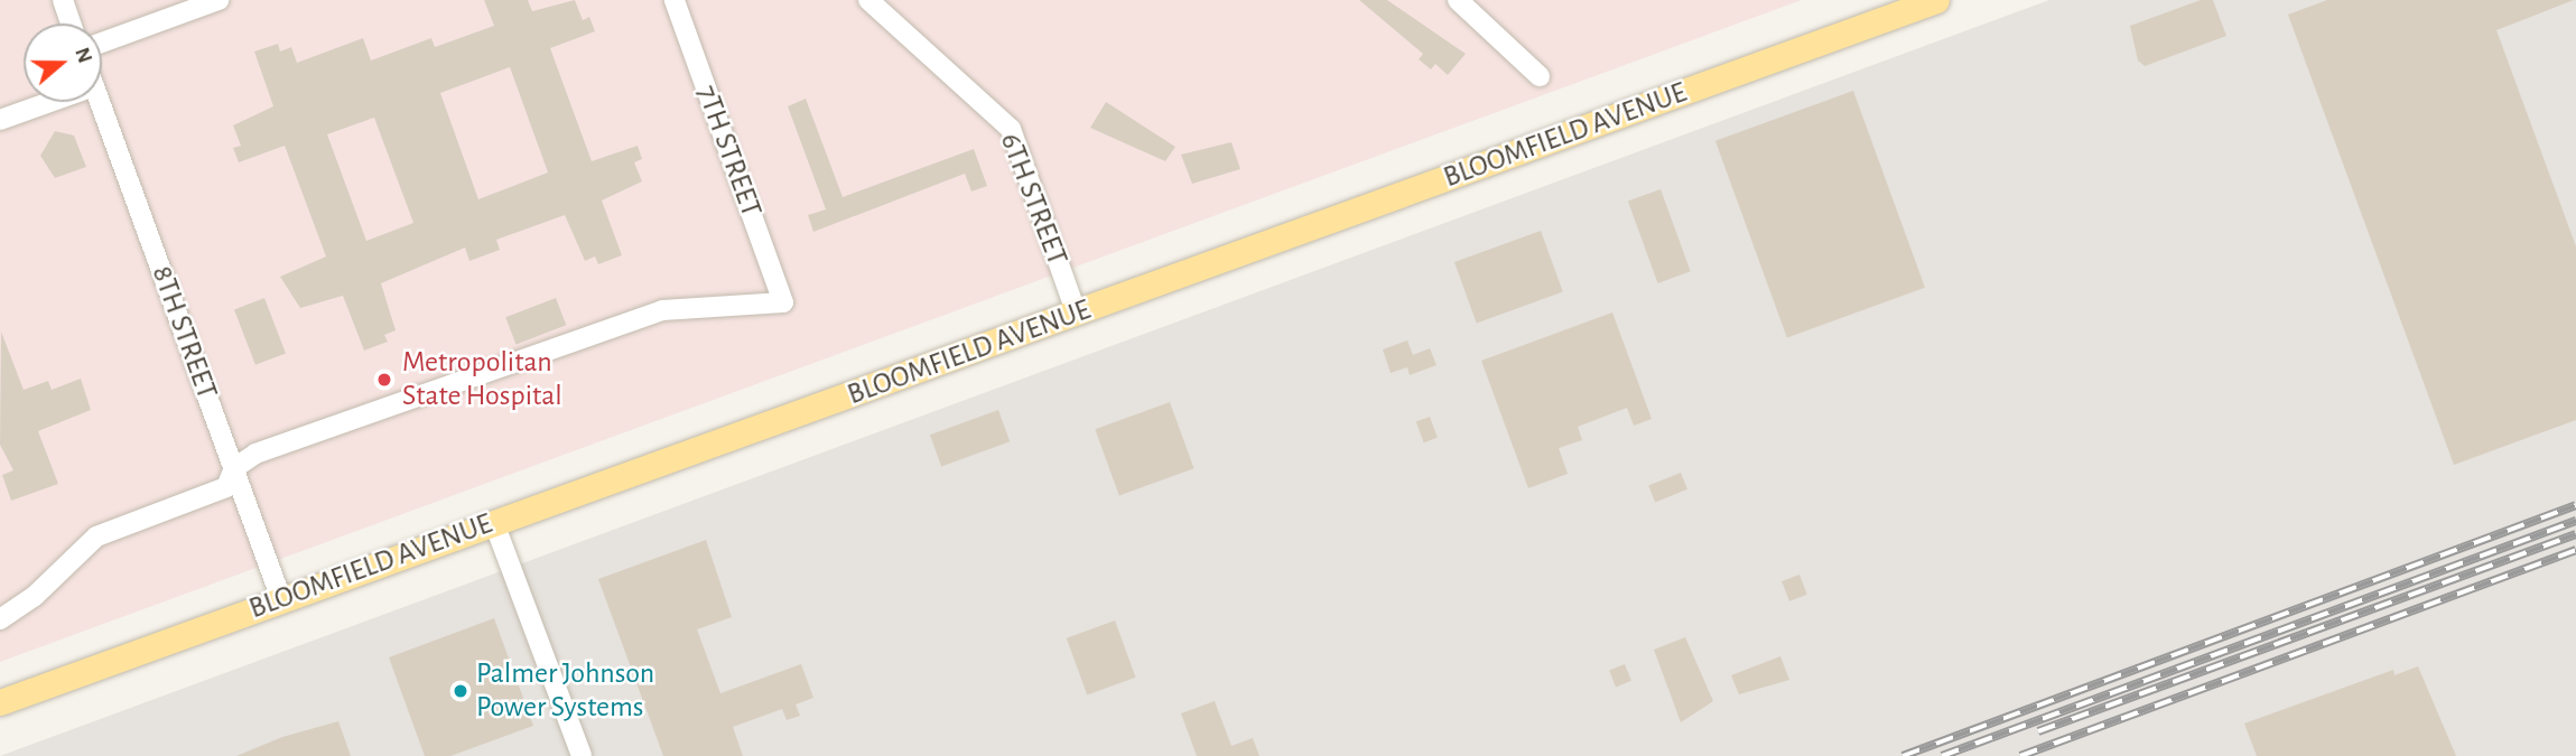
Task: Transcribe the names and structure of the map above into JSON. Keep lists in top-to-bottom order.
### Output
{
  "streets": {
    "main road": ["BLOOMFIELD AVENUE"],
    "street": ["7TH STREET", "6TH STREET", "8TH STREET"]
  },
  "crossings": [
    ["BLOOMFIELD AVENUE", "6TH STREET"],
    ["BLOOMFIELD AVENUE", "8TH STREET"],
    ["7TH STREET", "8TH STREET"]
  ],
  "places": ["Metropolitan State Hospital", "Palmer Johnson Power Systems"],
  "north": "right"
}
